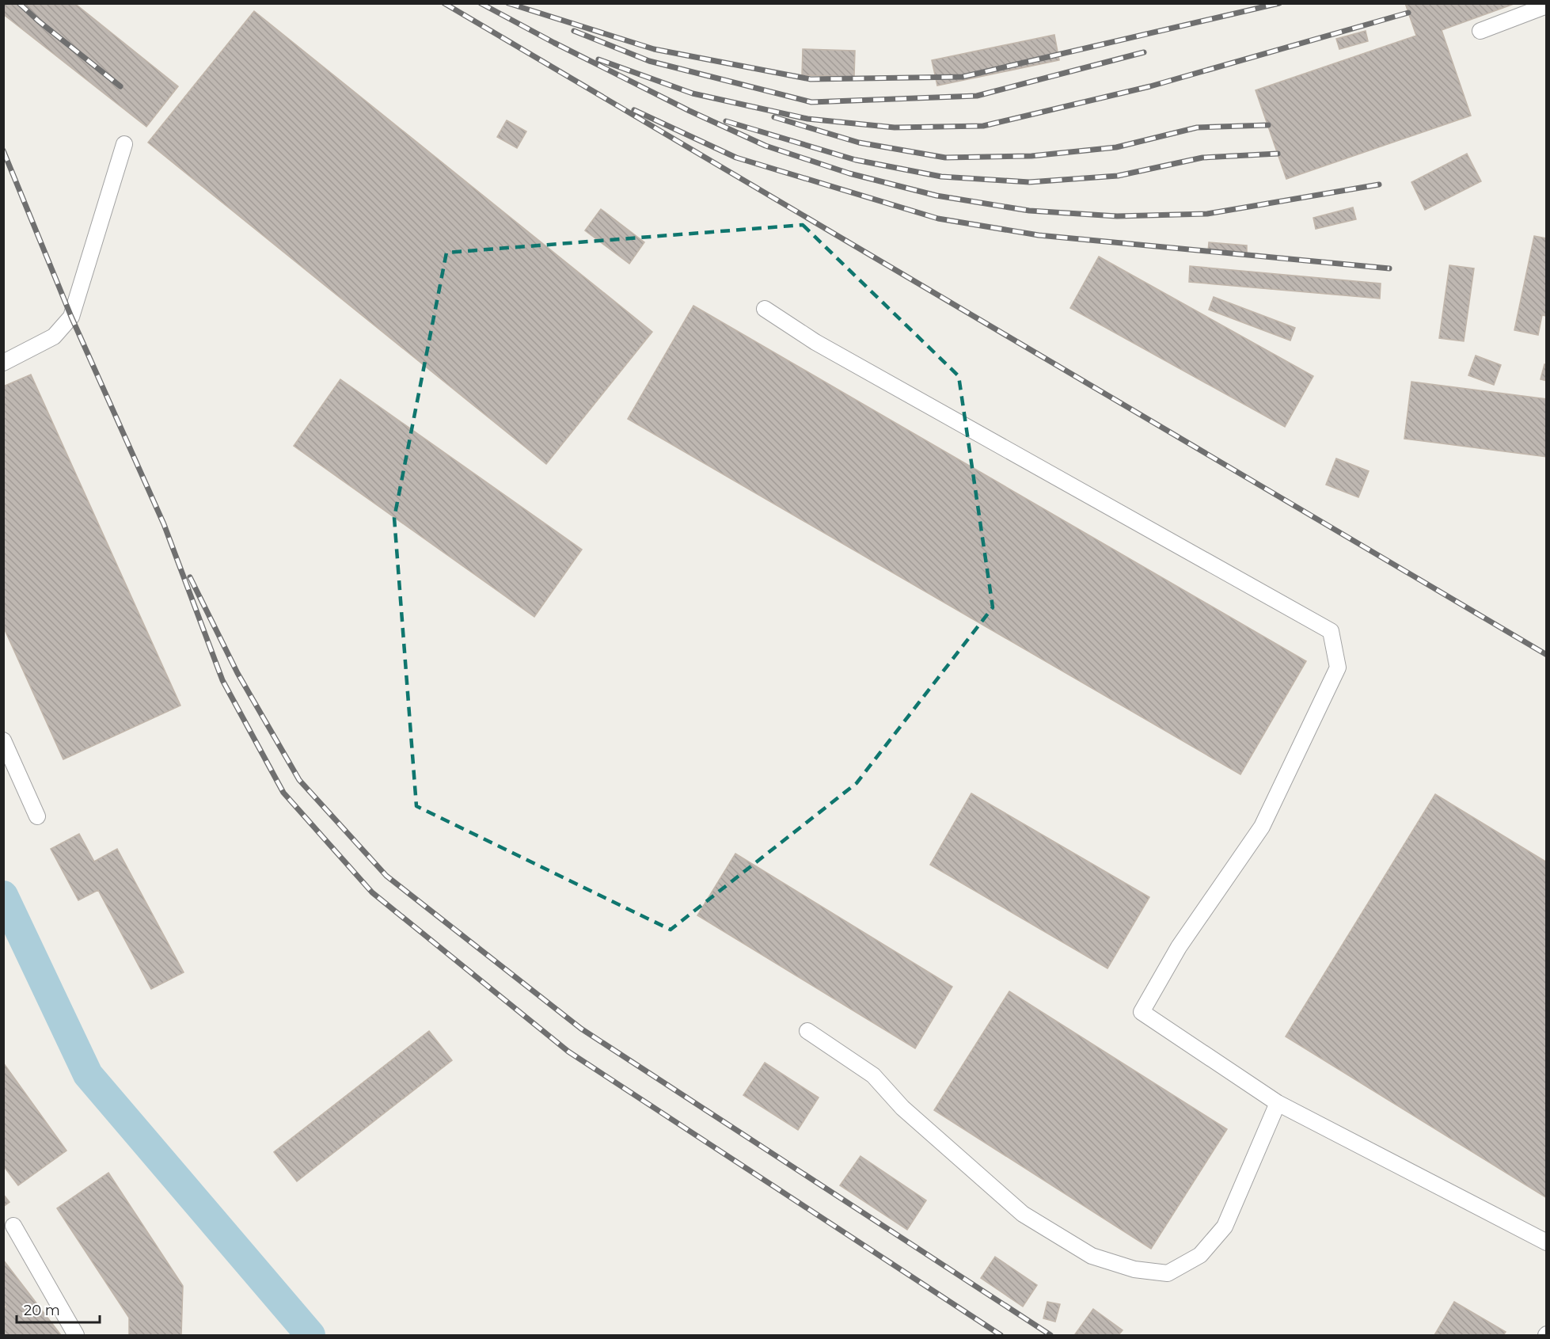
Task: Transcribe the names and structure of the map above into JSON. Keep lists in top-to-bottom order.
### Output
{
  "scale_bar": "20 m"
}
